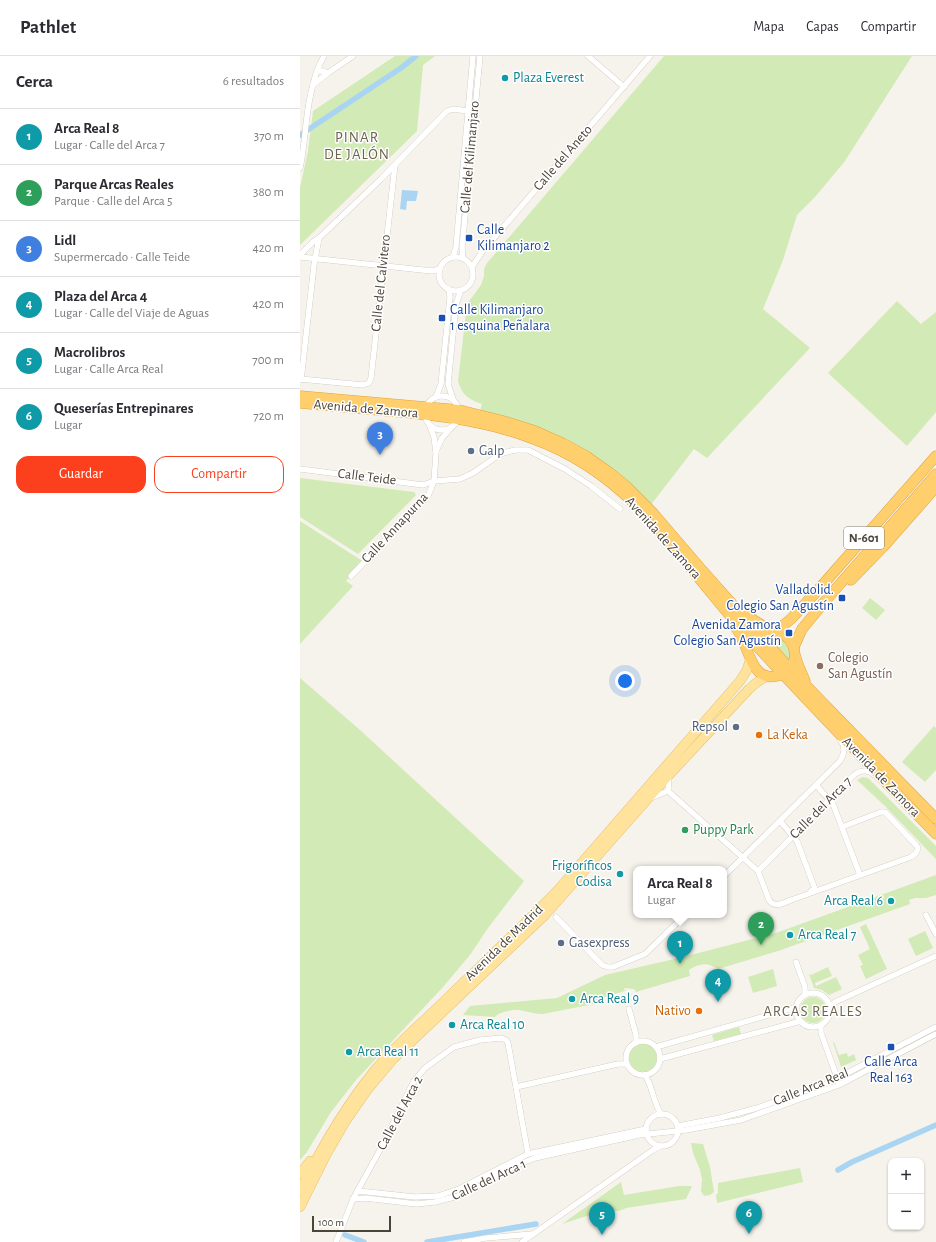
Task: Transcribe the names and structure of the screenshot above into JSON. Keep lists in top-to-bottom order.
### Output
{
  "streets": {
    "highway": ["Avenida de Zamora", "N-601"],
    "main road": ["Avenida de Madrid"],
    "street": [
      "Calle del Kilimanjaro",
      "Calle del Aneto",
      "Calle del Calvitero",
      "Calle Teide",
      "Calle Annapurna",
      "Calle del Arca 7",
      "Calle Arca Real",
      "Calle del Arca 2",
      "Calle del Arca 1"
    ]
  },
  "crossings": [
    ["Calle del Kilimanjaro", "Calle del Aneto"],
    ["Avenida de Zamora", "Calle Teide"],
    ["Avenida de Zamora", "Calle Annapurna"],
    ["Avenida de Zamora", "Calle del Arca 7"],
    ["Calle Teide", "Calle Annapurna"],
    ["Calle Arca Real", "Calle del Arca 1"],
    ["Calle del Arca 2", "Calle del Arca 1"]
  ],
  "districts": ["PINAR DE JALÓN", "ARCAS REALES"],
  "places": {
    "other": [
      "Plaza Everest",
      "Galp",
      "Colegio San Agustín",
      "Repsol",
      "La Keka",
      "Puppy Park",
      "Frigoríficos Codisa",
      "Arca Real 6",
      "Arca Real 7",
      "Gasexpress",
      "Arca Real 9",
      "Nativo",
      "Arca Real 10",
      "Arca Real 11"
    ],
    "transit": [
      "Calle Kilimanjaro 2",
      "Calle Kilimanjaro 1 esquina Peñalara",
      "Valladolid. Colegio San Agustín",
      "Avenida Zamora Colegio San Agustín",
      "Calle Arca Real 163"
    ]
  },
  "scale_bar": "100 m",
  "page": {
    "header": "Pathlet",
    "nav": ["Mapa", "Capas", "Compartir"],
    "heading": ["Cerca", "6 resultados"],
    "list": [
      {
        "mark": "1",
        "name": "Arca Real 8",
        "note": "Lugar · Calle del Arca 7",
        "value": "370 m"
      },
      {
        "mark": "2",
        "name": "Parque Arcas Reales",
        "note": "Parque · Calle del Arca 5",
        "value": "380 m"
      },
      {
        "mark": "3",
        "name": "Lidl",
        "note": "Supermercado · Calle Teide",
        "value": "420 m"
      },
      {
        "mark": "4",
        "name": "Plaza del Arca 4",
        "note": "Lugar · Calle del Viaje de Aguas",
        "value": "420 m"
      },
      {
        "mark": "5",
        "name": "Macrolibros",
        "note": "Lugar · Calle Arca Real",
        "value": "700 m"
      },
      {
        "mark": "6",
        "name": "Queserías Entrepinares",
        "note": "Lugar",
        "value": "720 m"
      }
    ],
    "pins": [
      "3",
      "2",
      "1",
      "4",
      "6",
      "5"
    ],
    "buttons": ["Guardar", "Compartir"],
    "popup": ["Arca Real 8", "Lugar"],
    "map_buttons": ["+", "−"],
    "scale": "100 m"
  }
}
